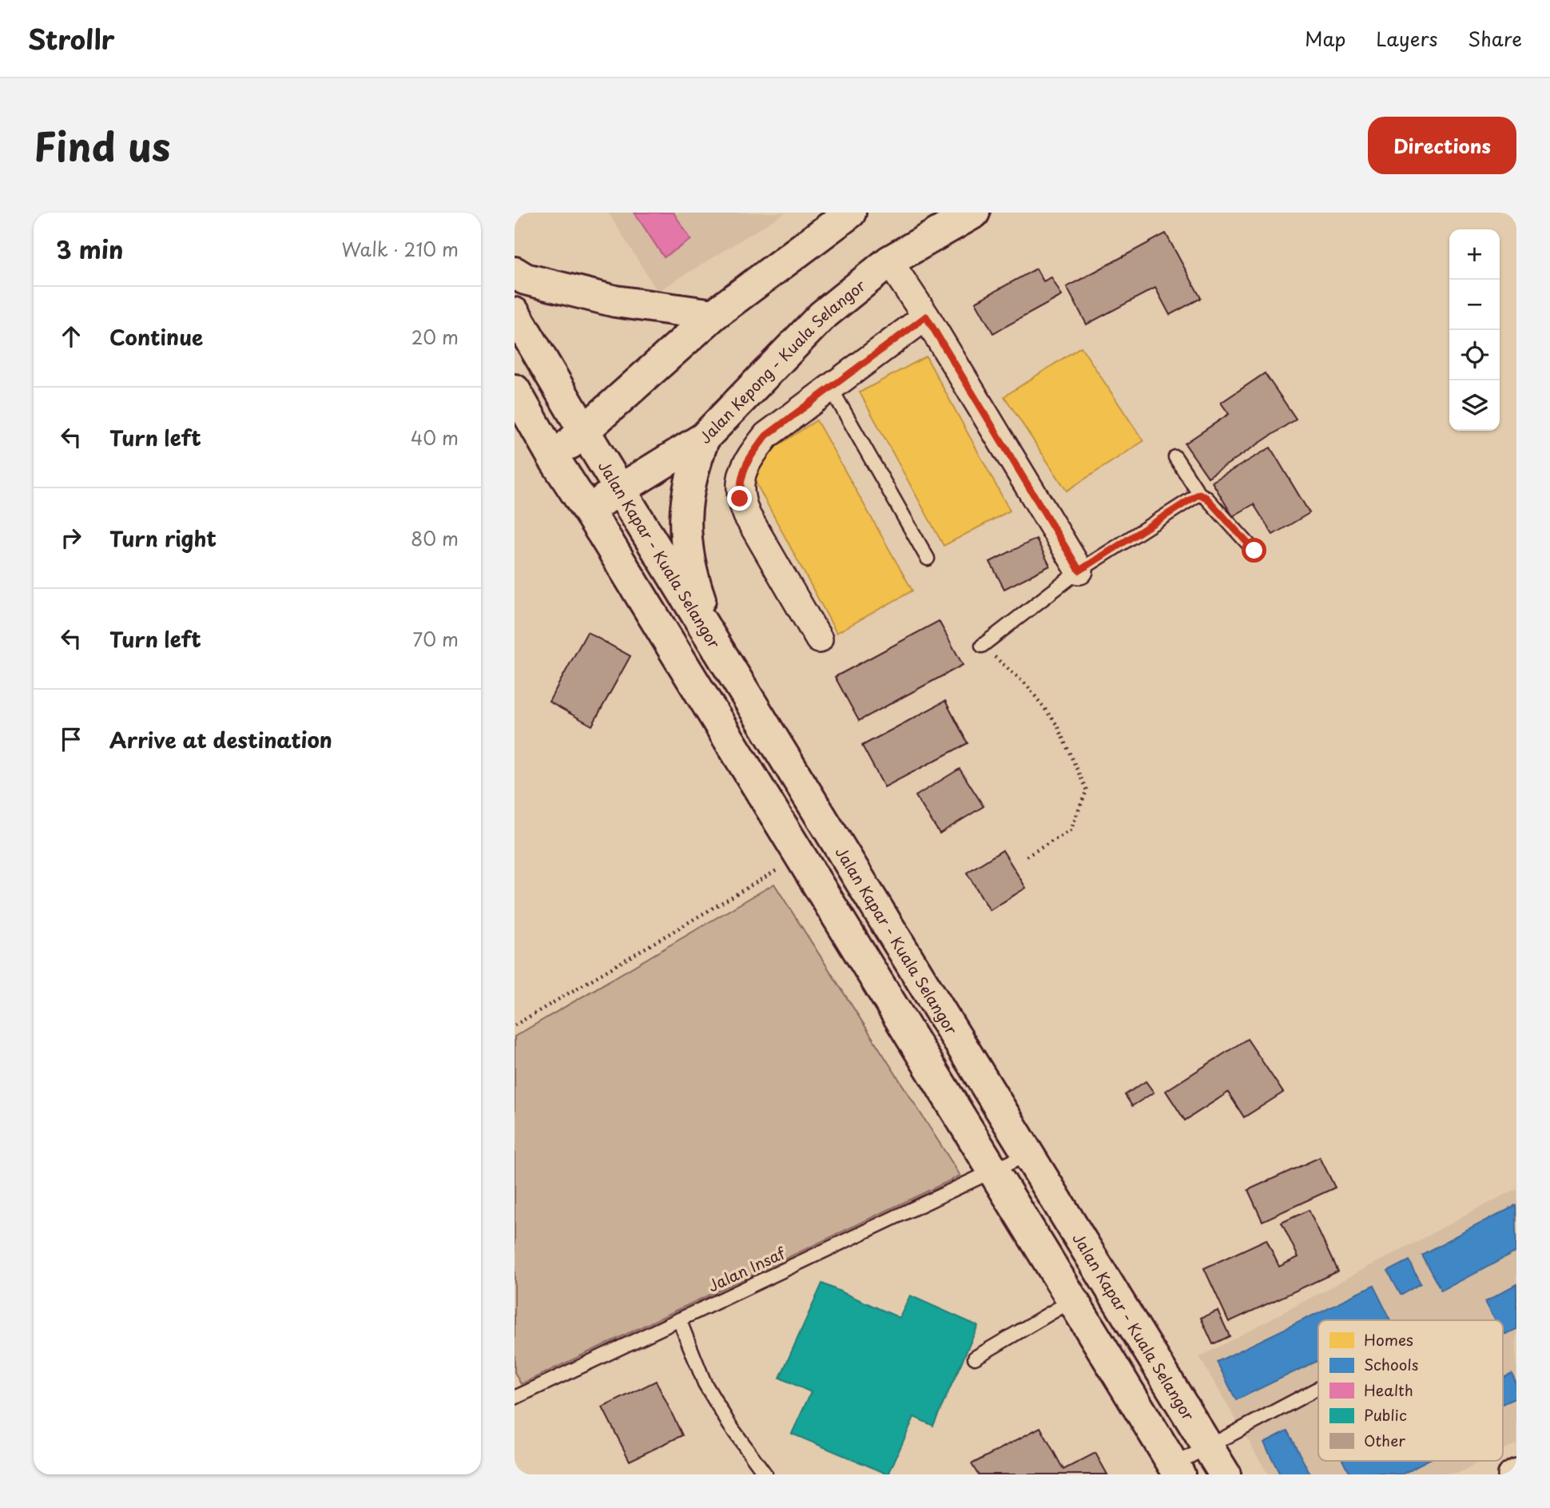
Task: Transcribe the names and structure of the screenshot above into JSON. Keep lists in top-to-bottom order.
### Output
{
  "streets": {
    "highway": ["Jalan Kepong - Kuala Selangor", "Jalan Kapar - Kuala Selangor"],
    "lane": ["Jalan Insaf"]
  },
  "crossings": [
    ["Jalan Kepong - Kuala Selangor", "Jalan Kapar - Kuala Selangor"],
    ["Jalan Kapar - Kuala Selangor", "Jalan Insaf"]
  ],
  "legend": [
    "Homes",
    "Schools",
    "Health",
    "Public",
    "Other"
  ],
  "page": {
    "header": "Strollr",
    "nav": ["Map", "Layers", "Share"],
    "title": "Find us",
    "buttons": "Directions",
    "heading": ["3 min", "Walk · 210 m"],
    "map_buttons": ["+", "−"],
    "list": [
      ["Continue", "20 m"],
      ["Turn left", "40 m"],
      ["Turn right", "80 m"],
      ["Turn left", "70 m"],
      "Arrive at destination"
    ]
  }
}
